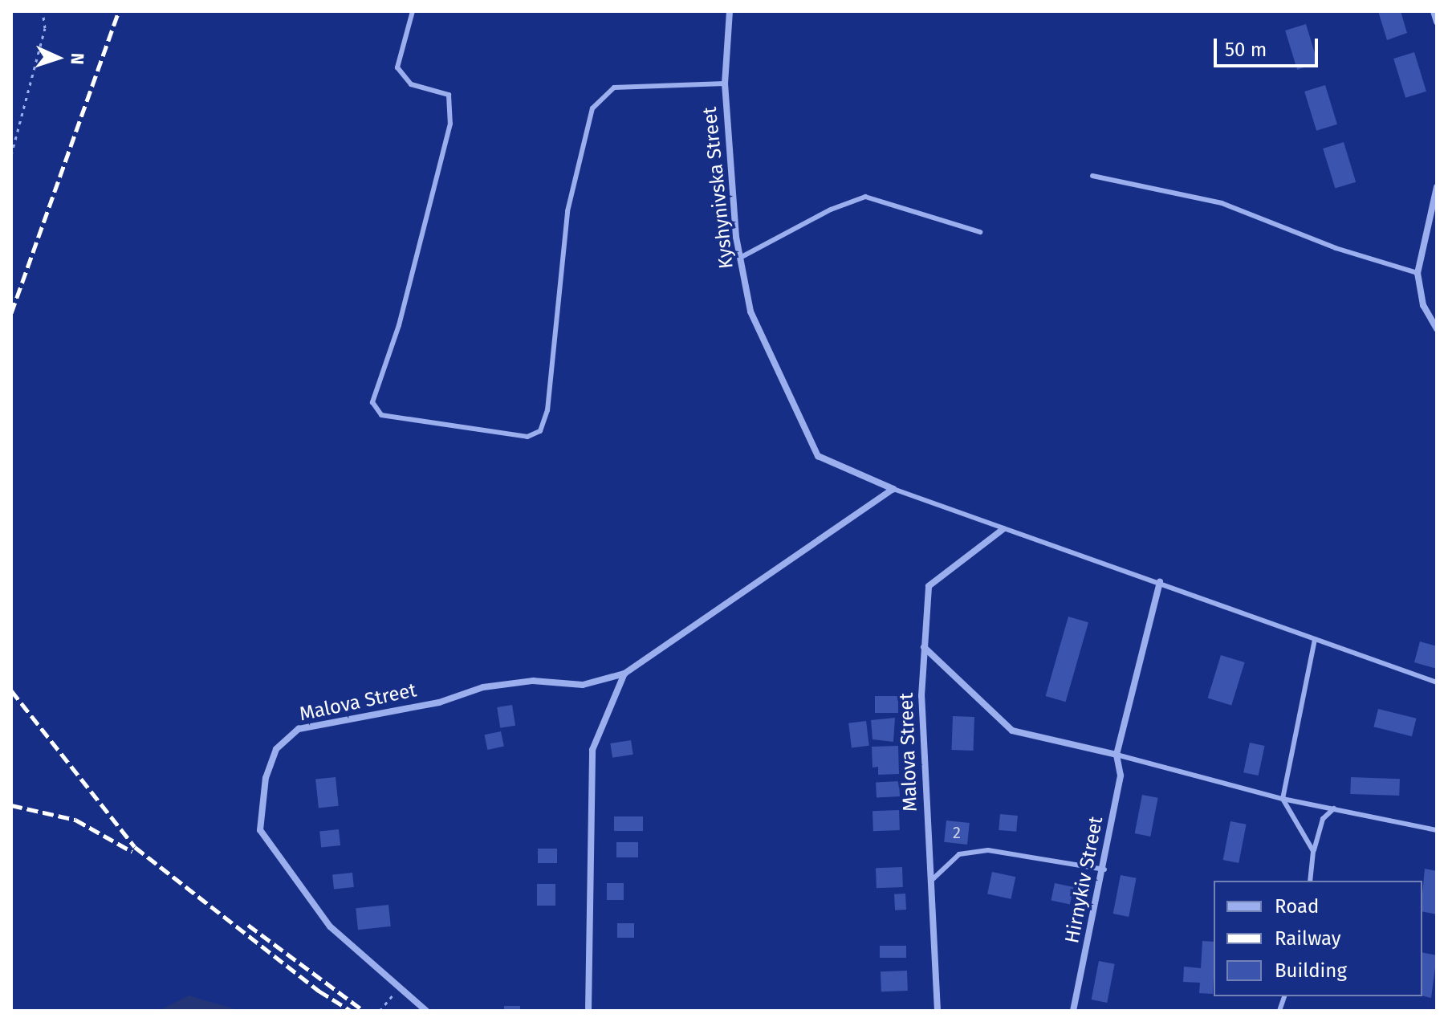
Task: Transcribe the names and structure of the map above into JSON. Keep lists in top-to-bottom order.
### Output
{
  "streets": {
    "street": ["Kyshynivska Street", "Malova Street", "Hirnykiv Street"]
  },
  "crossings": [
    ["Kyshynivska Street", "Malova Street"]
  ],
  "house_numbers": ["2"],
  "legend": ["Road", "Railway", "Building"],
  "scale_bar": "50 m",
  "north": "right"
}
